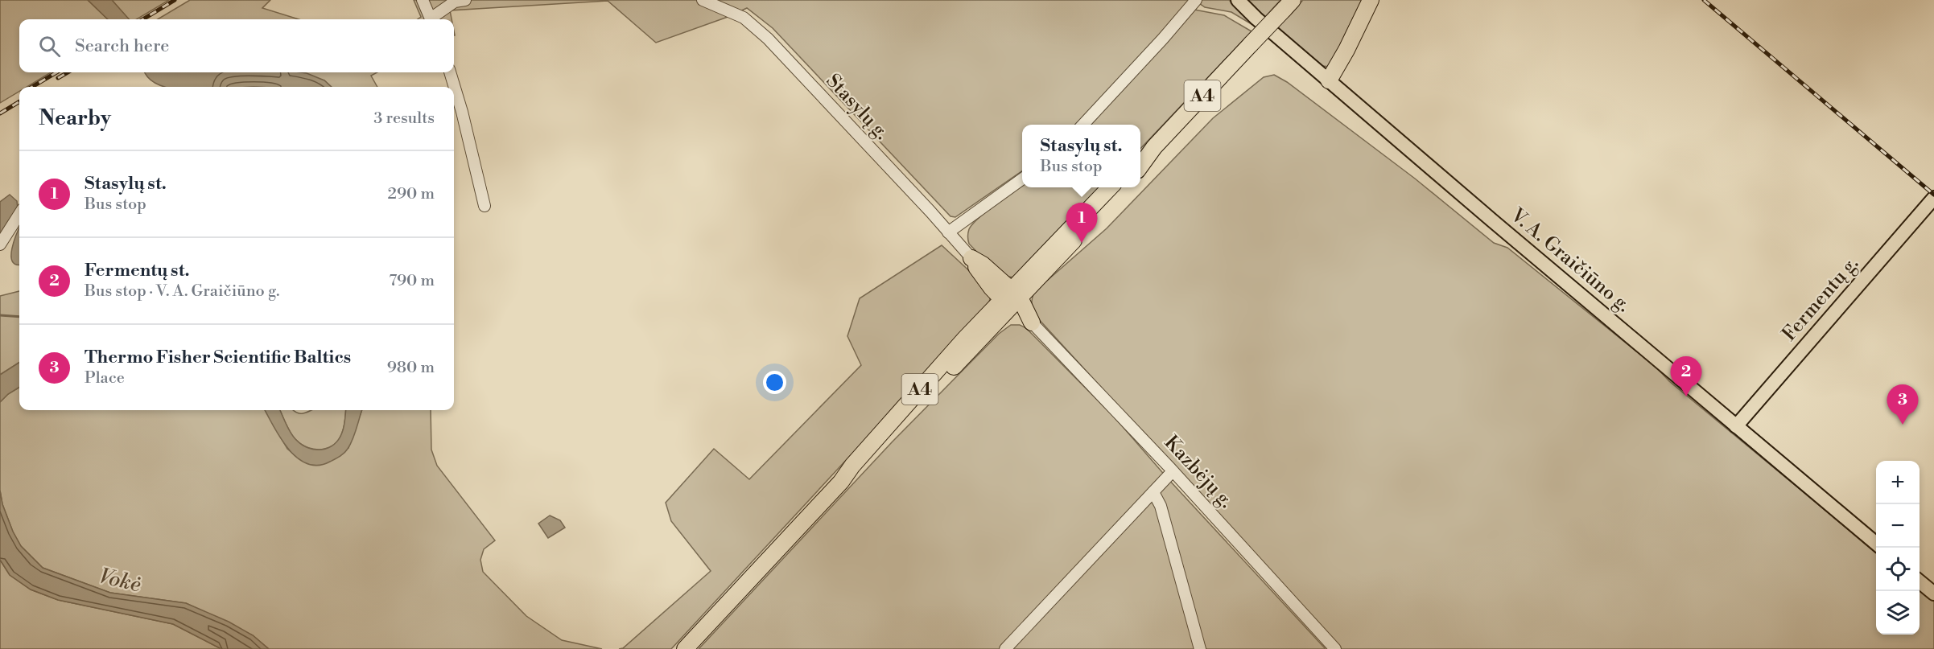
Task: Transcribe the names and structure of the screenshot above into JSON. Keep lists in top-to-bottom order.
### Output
{
  "streets": {
    "highway": ["A4"],
    "main road": ["V. A. Graičiūno g.", "Fermentų g."],
    "street": ["Stasylų g.", "Kazbėjų g."]
  },
  "crossings": [
    ["V. A. Graičiūno g.", "Fermentų g."]
  ],
  "water": ["Vokė"],
  "page": {
    "search": "Search here",
    "heading": ["Nearby", "3 results"],
    "popup": ["Stasylų st.", "Bus stop"],
    "list": [
      {
        "mark": "1",
        "name": "Stasylų st.",
        "note": "Bus stop",
        "value": "290 m"
      },
      {
        "mark": "2",
        "name": "Fermentų st.",
        "note": "Bus stop · V. A. Graičiūno g.",
        "value": "790 m"
      },
      {
        "mark": "3",
        "name": "Thermo Fisher Scientific Baltics",
        "note": "Place",
        "value": "980 m"
      }
    ],
    "pins": ["1", "2", "3"],
    "map_buttons": ["+", "−"]
  }
}
